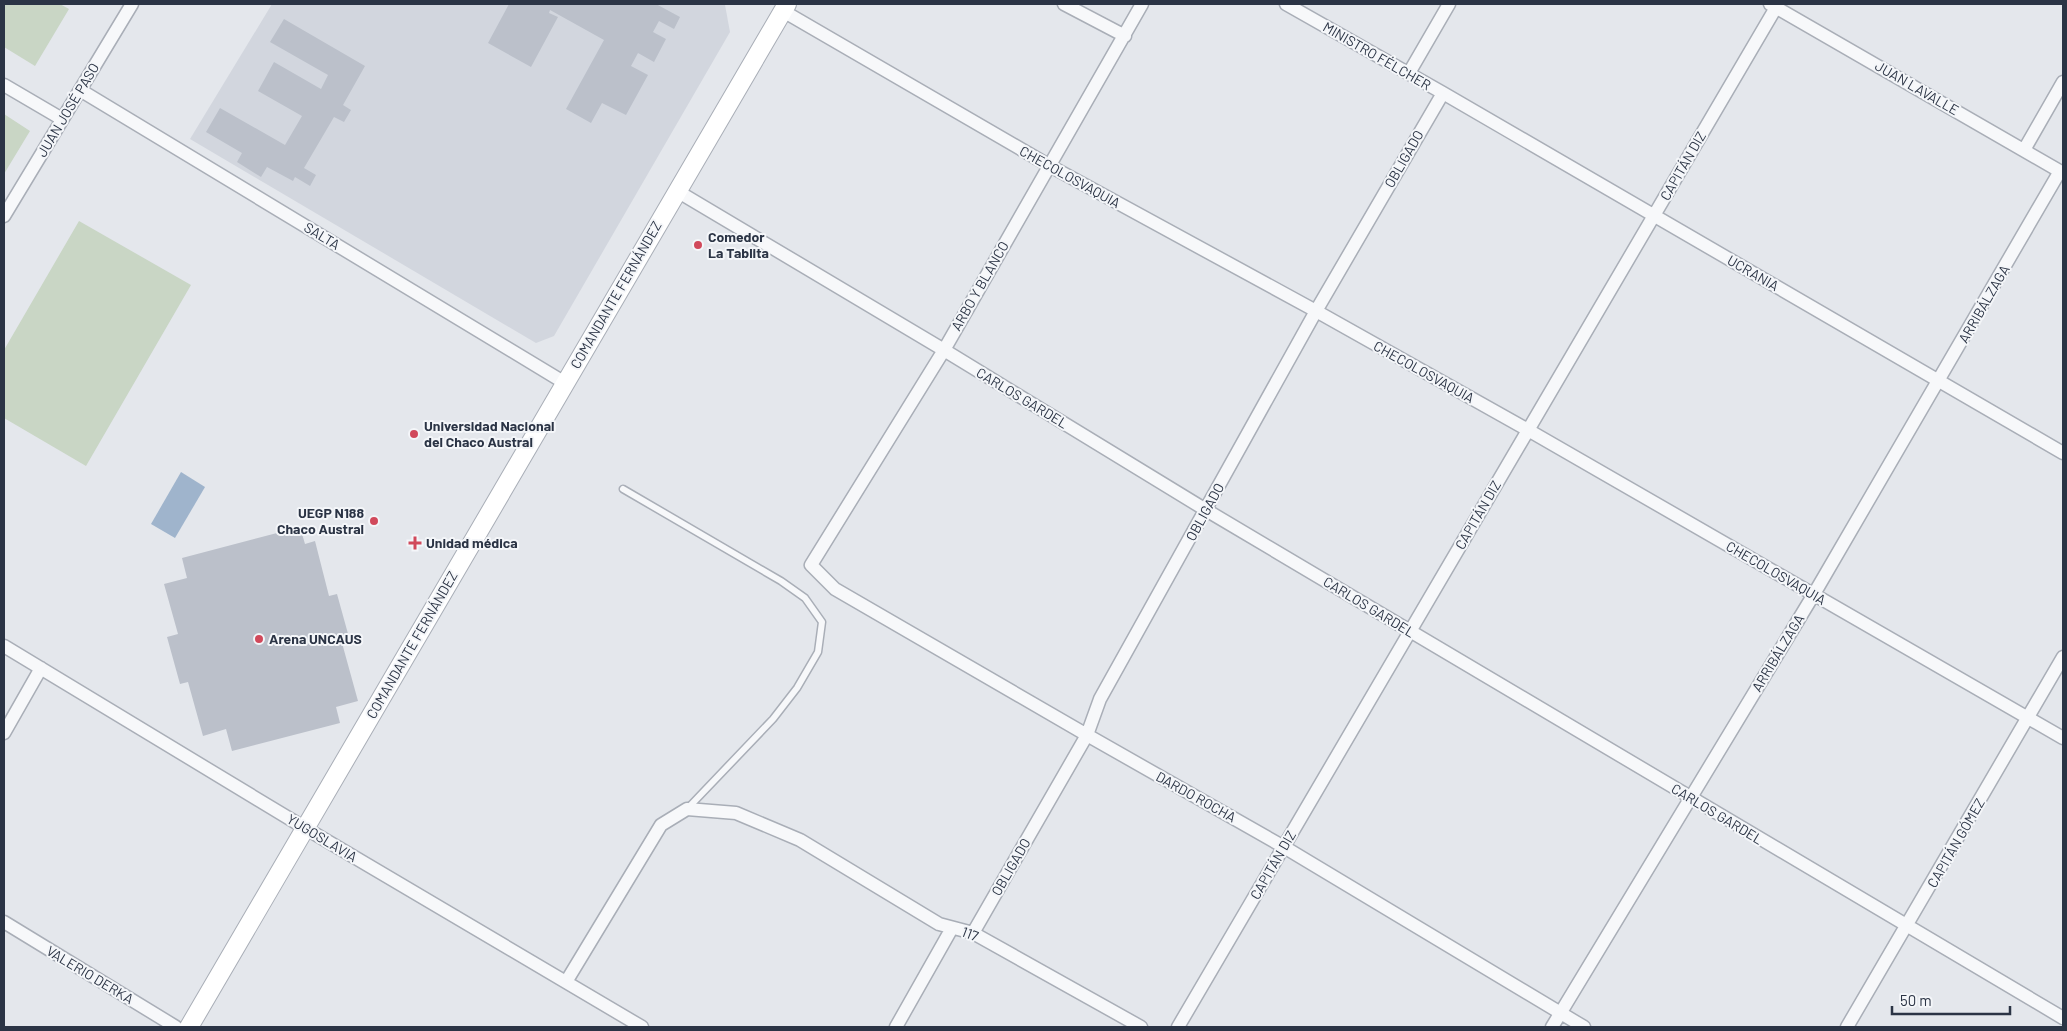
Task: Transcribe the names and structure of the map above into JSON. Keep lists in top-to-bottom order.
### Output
{
  "streets": {
    "main road": ["COMANDANTE FERNÁNDEZ"],
    "street": [
      "MINISTRO FÉLCHER",
      "JUAN LAVALLE",
      "JUAN JOSÉ PASO",
      "OBLIGADO",
      "CAPITÁN DIZ",
      "CHECOLOSVAQUIA",
      "SALTA",
      "UCRANIA",
      "ARBO Y BLANCO",
      "ARRIBÁLZAGA",
      "CARLOS GARDEL",
      "DARDO ROCHA",
      "YUGOSLAVIA",
      "CAPITÁN GÓMEZ",
      "117",
      "VALERIO DERKA"
    ]
  },
  "crossings": [
    ["MINISTRO FÉLCHER", "OBLIGADO"],
    ["MINISTRO FÉLCHER", "UCRANIA"],
    ["JUAN LAVALLE", "CAPITÁN DIZ"],
    ["JUAN LAVALLE", "ARRIBÁLZAGA"],
    ["JUAN JOSÉ PASO", "SALTA"],
    ["OBLIGADO", "CHECOLOSVAQUIA"],
    ["OBLIGADO", "UCRANIA"],
    ["OBLIGADO", "CARLOS GARDEL"],
    ["OBLIGADO", "DARDO ROCHA"],
    ["OBLIGADO", "117"],
    ["CAPITÁN DIZ", "CHECOLOSVAQUIA"],
    ["CAPITÁN DIZ", "UCRANIA"],
    ["CAPITÁN DIZ", "CARLOS GARDEL"],
    ["CAPITÁN DIZ", "DARDO ROCHA"],
    ["CHECOLOSVAQUIA", "ARBO Y BLANCO"],
    ["CHECOLOSVAQUIA", "COMANDANTE FERNÁNDEZ"],
    ["CHECOLOSVAQUIA", "ARRIBÁLZAGA"],
    ["CHECOLOSVAQUIA", "CAPITÁN GÓMEZ"],
    ["SALTA", "COMANDANTE FERNÁNDEZ"],
    ["UCRANIA", "ARRIBÁLZAGA"],
    ["ARBO Y BLANCO", "CARLOS GARDEL"],
    ["ARBO Y BLANCO", "DARDO ROCHA"],
    ["COMANDANTE FERNÁNDEZ", "CARLOS GARDEL"],
    ["COMANDANTE FERNÁNDEZ", "YUGOSLAVIA"],
    ["ARRIBÁLZAGA", "CARLOS GARDEL"],
    ["ARRIBÁLZAGA", "DARDO ROCHA"],
    ["CARLOS GARDEL", "CAPITÁN GÓMEZ"]
  ],
  "places": {
    "other": [
      "Comedor La Tablita",
      "Universidad Nacional del Chaco Austral",
      "UEGP N188 Chaco Austral",
      "Arena UNCAUS"
    ],
    "health": ["Unidad médica"]
  },
  "scale_bar": "50 m"
}
